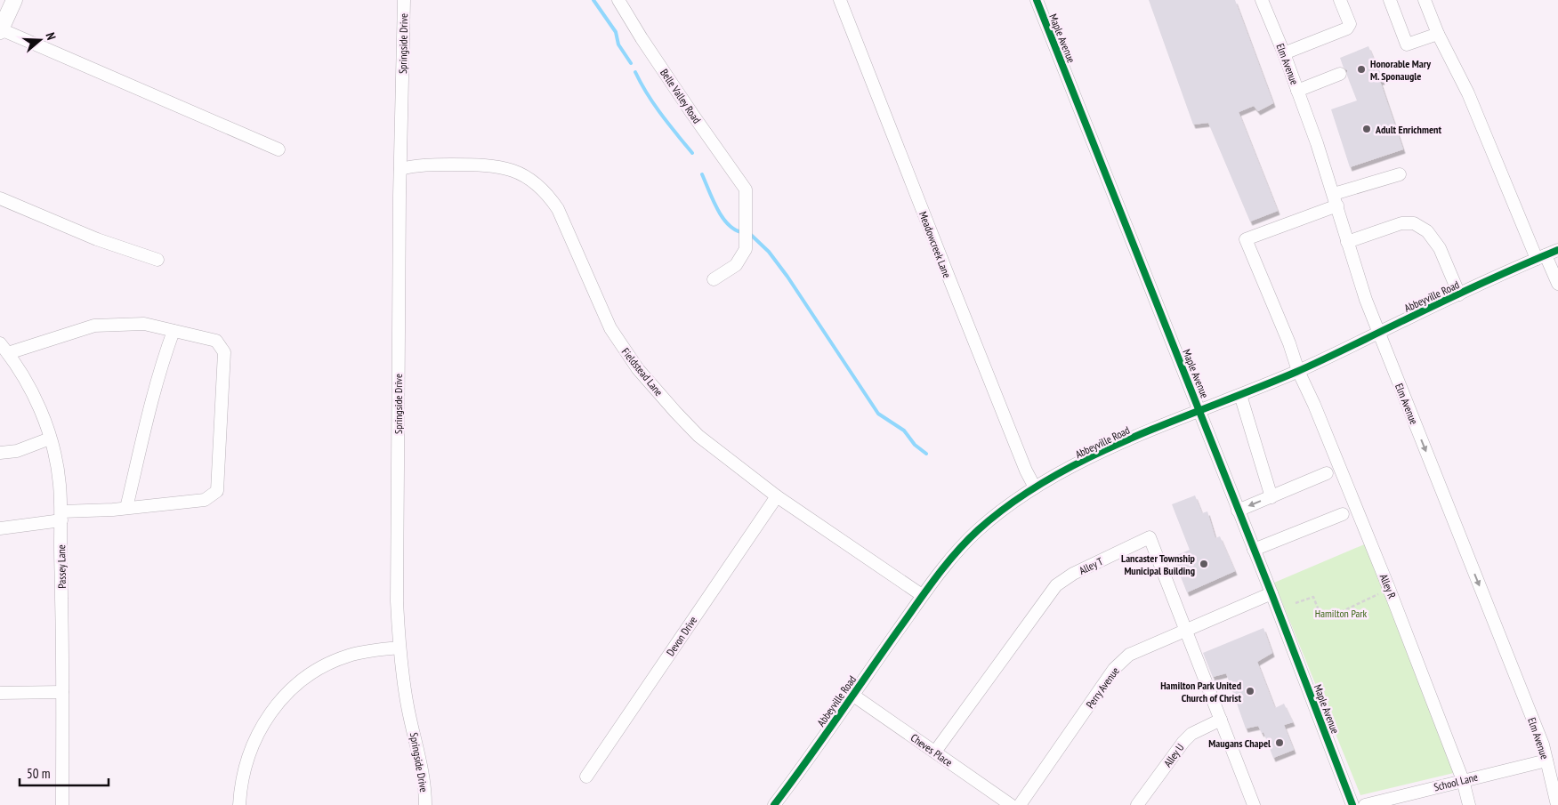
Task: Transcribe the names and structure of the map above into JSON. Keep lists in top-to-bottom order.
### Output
{
  "streets": {
    "street": [
      "Maple Avenue",
      "Springside Drive",
      "Elm Avenue",
      "Belle Valley Road",
      "Meadowcreek Lane",
      "Abbeyville Road",
      "Fieldstead Lane",
      "Alley T",
      "Passey Lane",
      "Alley R",
      "Devon Drive",
      "Perry Avenue",
      "Cheves Place",
      "Alley U",
      "School Lane"
    ]
  },
  "crossings": [
    ["Maple Avenue", "Abbeyville Road"],
    ["Maple Avenue", "Perry Avenue"],
    ["Springside Drive", "Fieldstead Lane"],
    ["Elm Avenue", "Abbeyville Road"],
    ["Elm Avenue", "Alley R"],
    ["Elm Avenue", "School Lane"],
    ["Meadowcreek Lane", "Abbeyville Road"],
    ["Abbeyville Road", "Fieldstead Lane"],
    ["Abbeyville Road", "Alley R"],
    ["Abbeyville Road", "Cheves Place"],
    ["Fieldstead Lane", "Devon Drive"],
    ["Alley T", "Perry Avenue"],
    ["Alley T", "Cheves Place"],
    ["Alley T", "Alley U"],
    ["Alley R", "School Lane"]
  ],
  "one_way": ["Elm Avenue"],
  "parks": ["Hamilton Park"],
  "places": [
    "Honorable Mary M. Sponaugle",
    "Adult Enrichment",
    "Lancaster Township Municipal Building",
    "Hamilton Park United Church of Christ",
    "Maugans Chapel"
  ],
  "scale_bar": "50 m",
  "north": "right"
}
